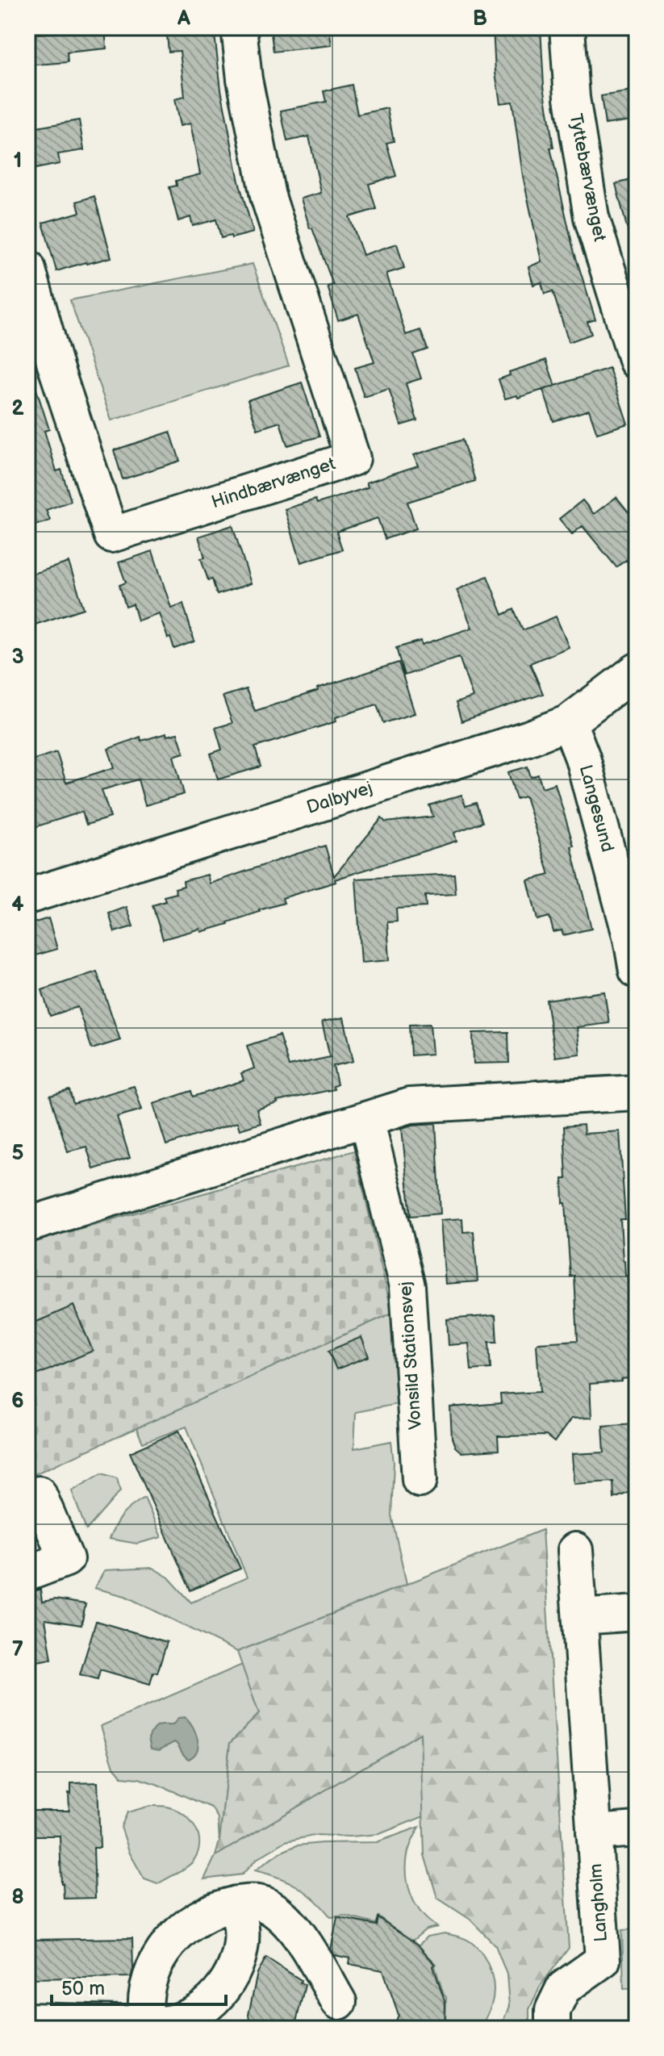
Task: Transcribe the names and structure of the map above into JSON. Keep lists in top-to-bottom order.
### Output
{
  "streets": {
    "street": [
      "Tyttebærvænget",
      "Hindbærvænget",
      "Dalbyvej",
      "Langesund",
      "Vonsild Stationsvej",
      "Langholm"
    ]
  },
  "crossings": [
    ["Dalbyvej", "Langesund"]
  ],
  "scale_bar": "50 m",
  "grid": {
    "columns": ["A", "B"],
    "rows": [
      "1",
      "2",
      "3",
      "4",
      "5",
      "6",
      "7",
      "8"
    ]
  }
}
